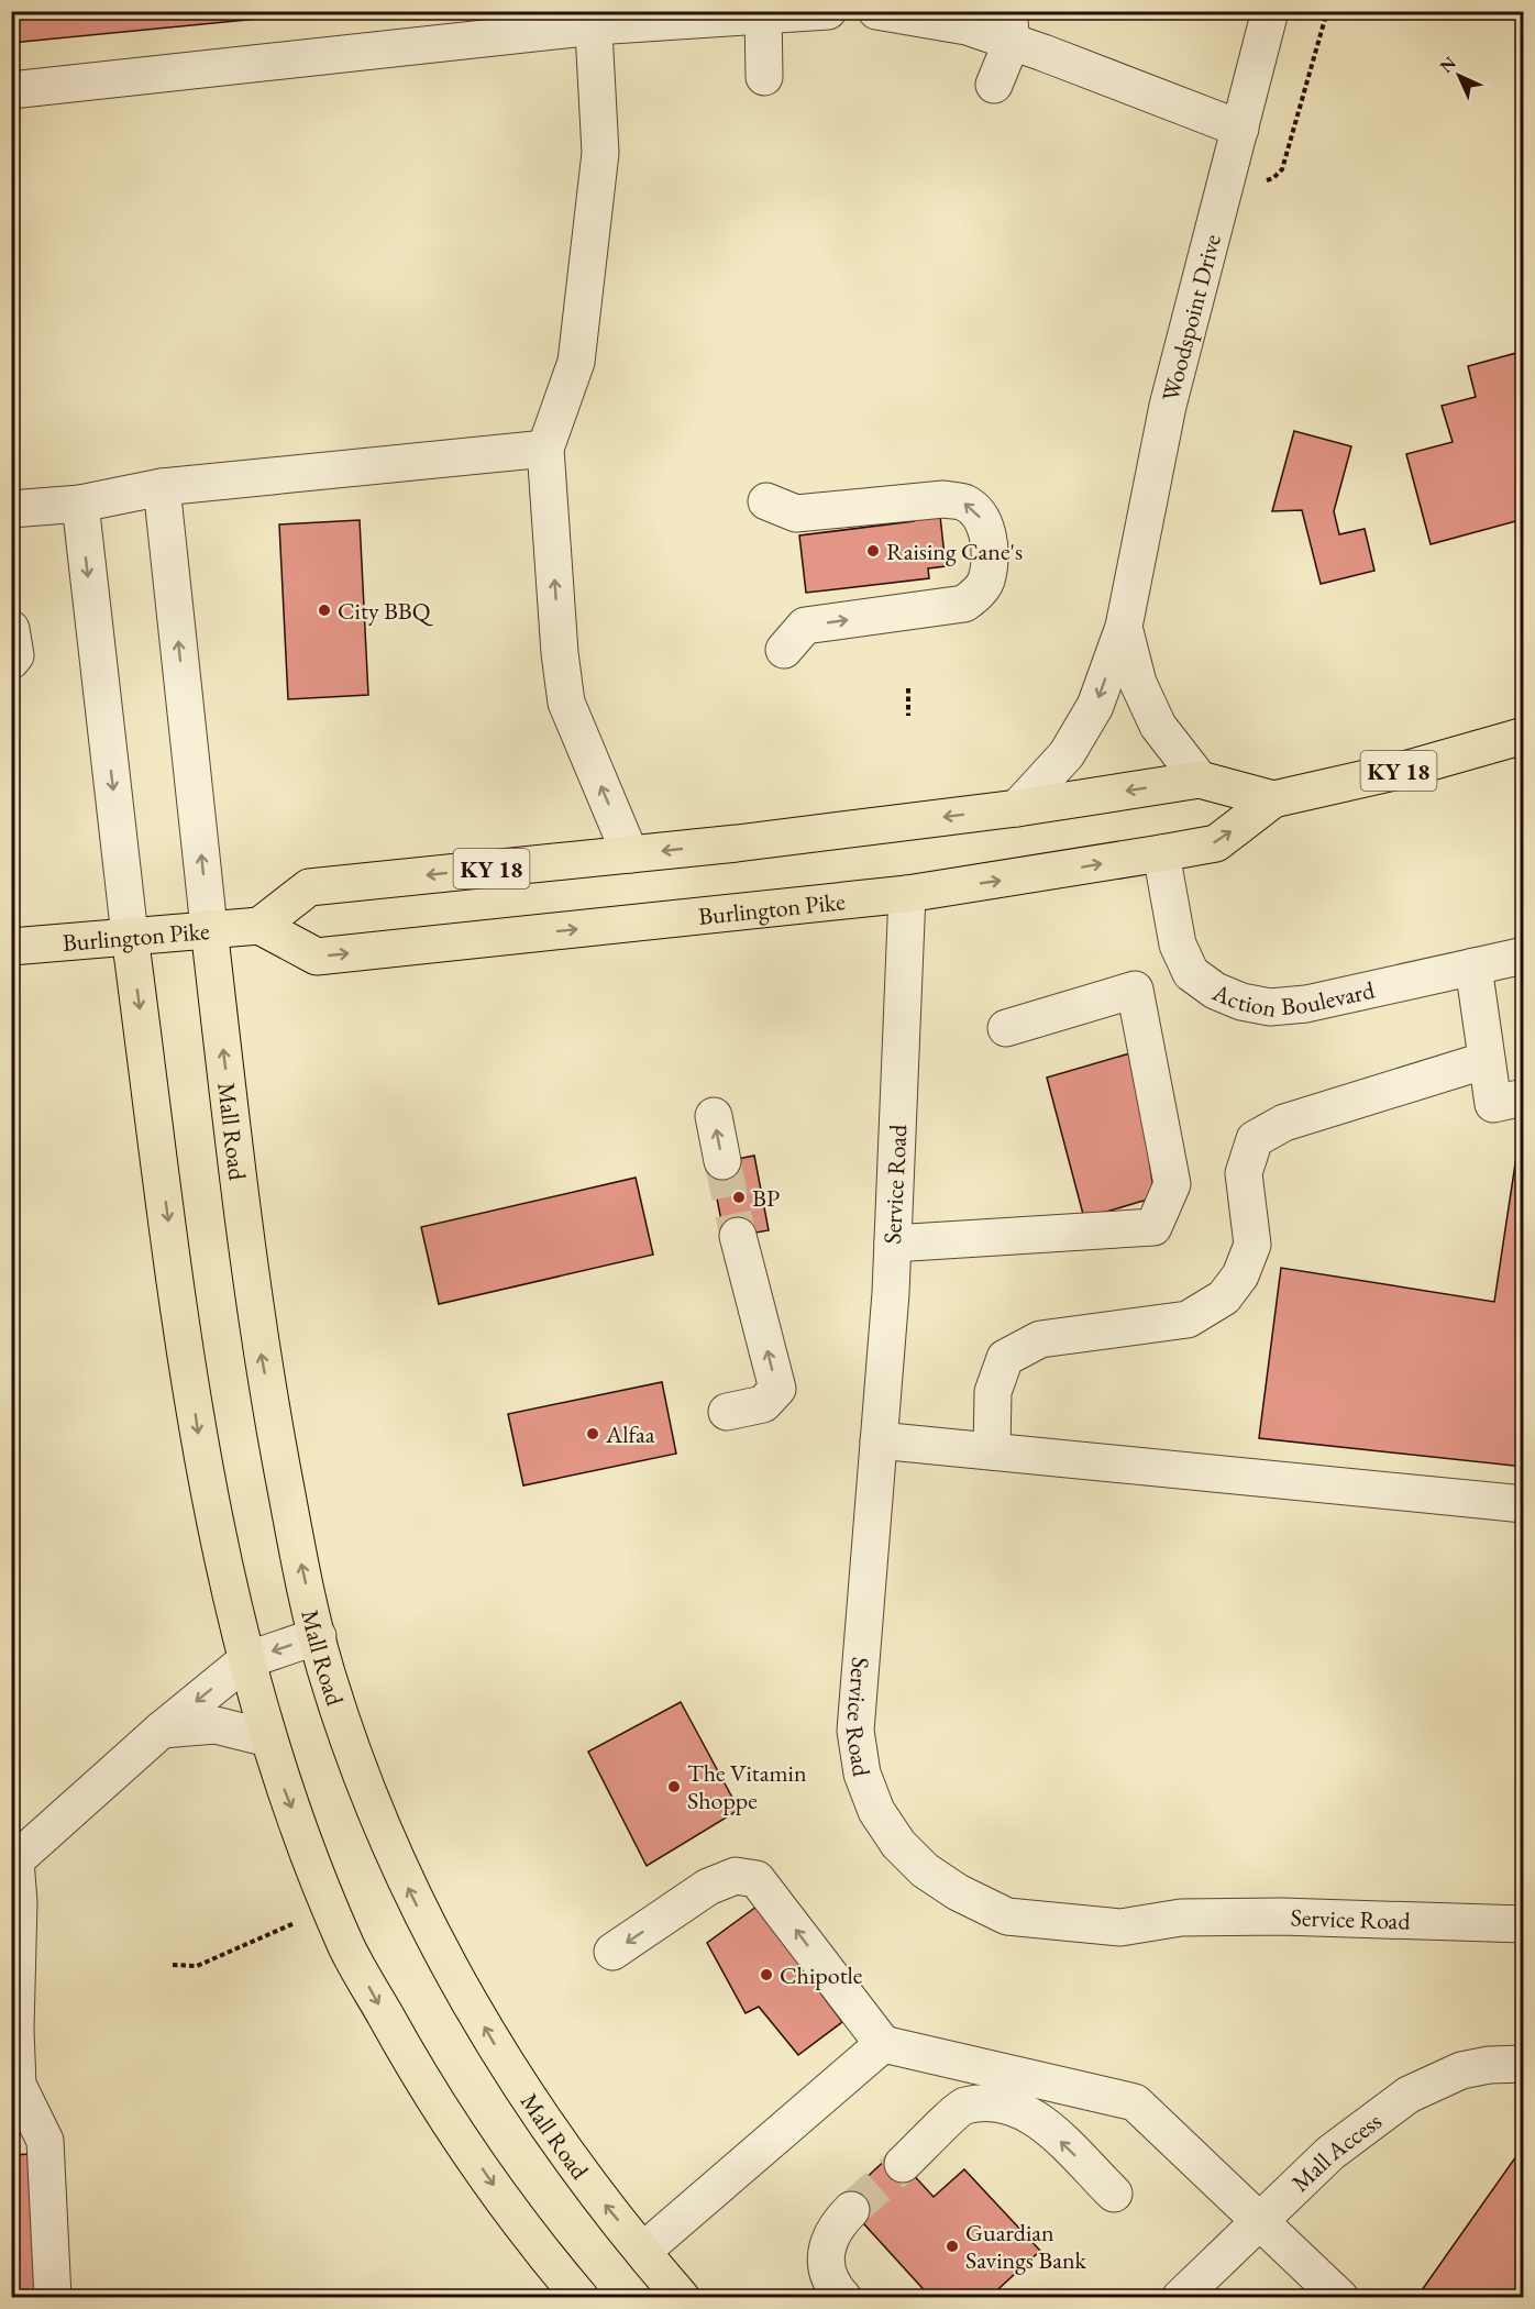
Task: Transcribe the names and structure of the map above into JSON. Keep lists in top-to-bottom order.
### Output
{
  "streets": {
    "main road": ["KY 18", "Burlington Pike", "Mall Road"],
    "street": [
      "Woodspoint Drive",
      "Action Boulevard",
      "Service Road",
      "Mall Access"
    ]
  },
  "crossings": [
    ["Woodspoint Drive", "Burlington Pike"],
    ["Burlington Pike", "Action Boulevard"],
    ["Burlington Pike", "Mall Road"],
    ["Burlington Pike", "Service Road"]
  ],
  "places": [
    "Raising Cane's",
    "City BBQ",
    "BP",
    "Alfaa",
    "The Vitamin Shoppe",
    "Chipotle",
    "Guardian Savings Bank"
  ],
  "north": "top left"
}
